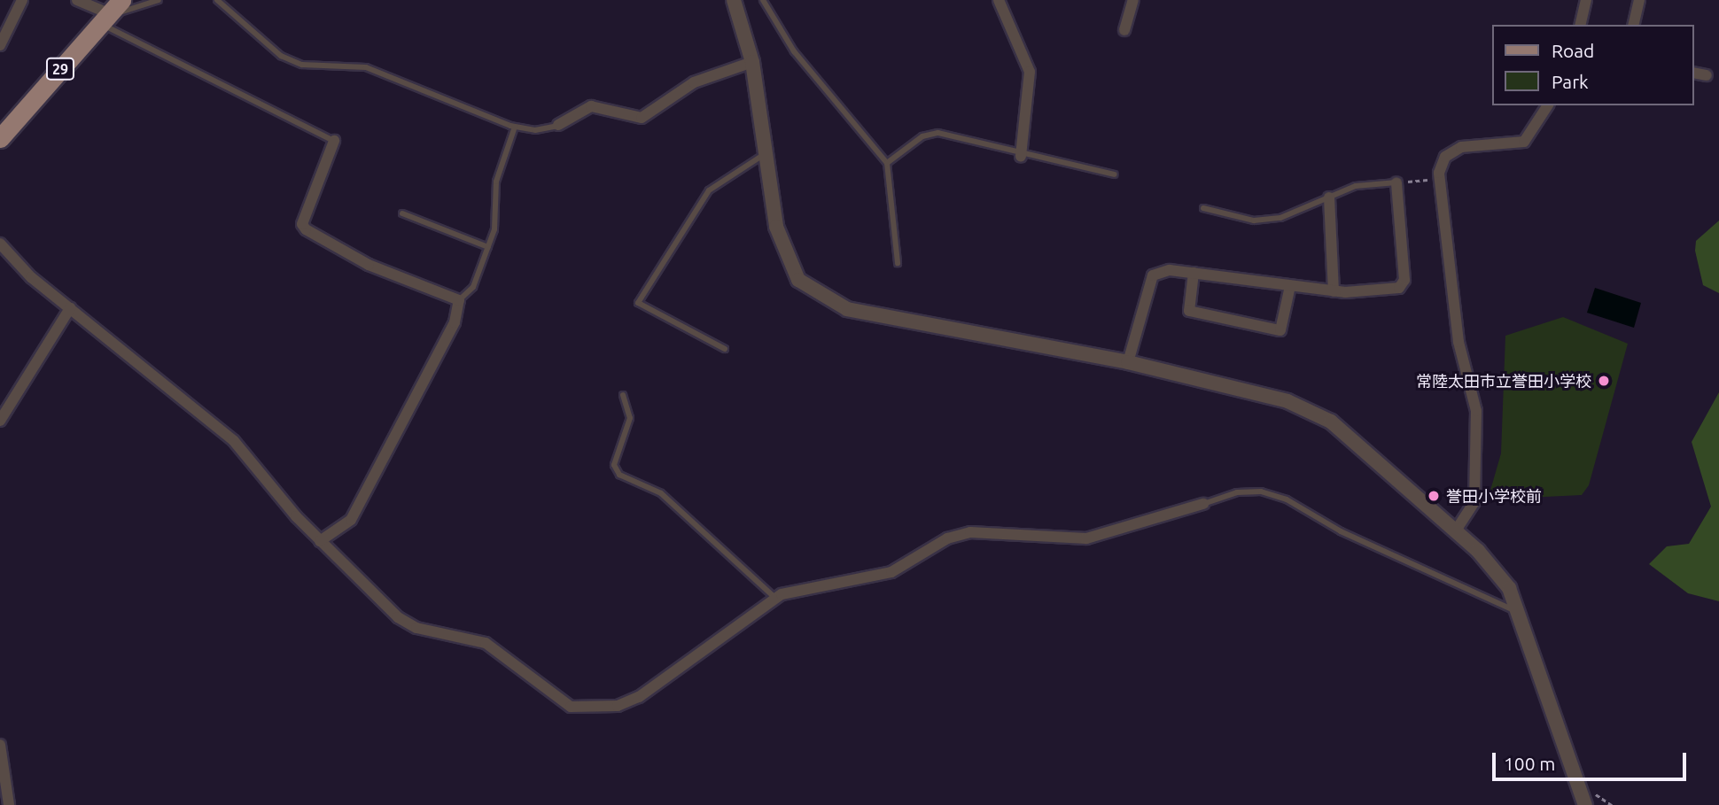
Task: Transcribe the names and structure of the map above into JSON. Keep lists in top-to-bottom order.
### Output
{
  "streets": {
    "main road": ["29"]
  },
  "places": ["常陸太田市立誉田小学校", "誉田小学校前"],
  "legend": ["Road", "Park"],
  "scale_bar": "100 m"
}
